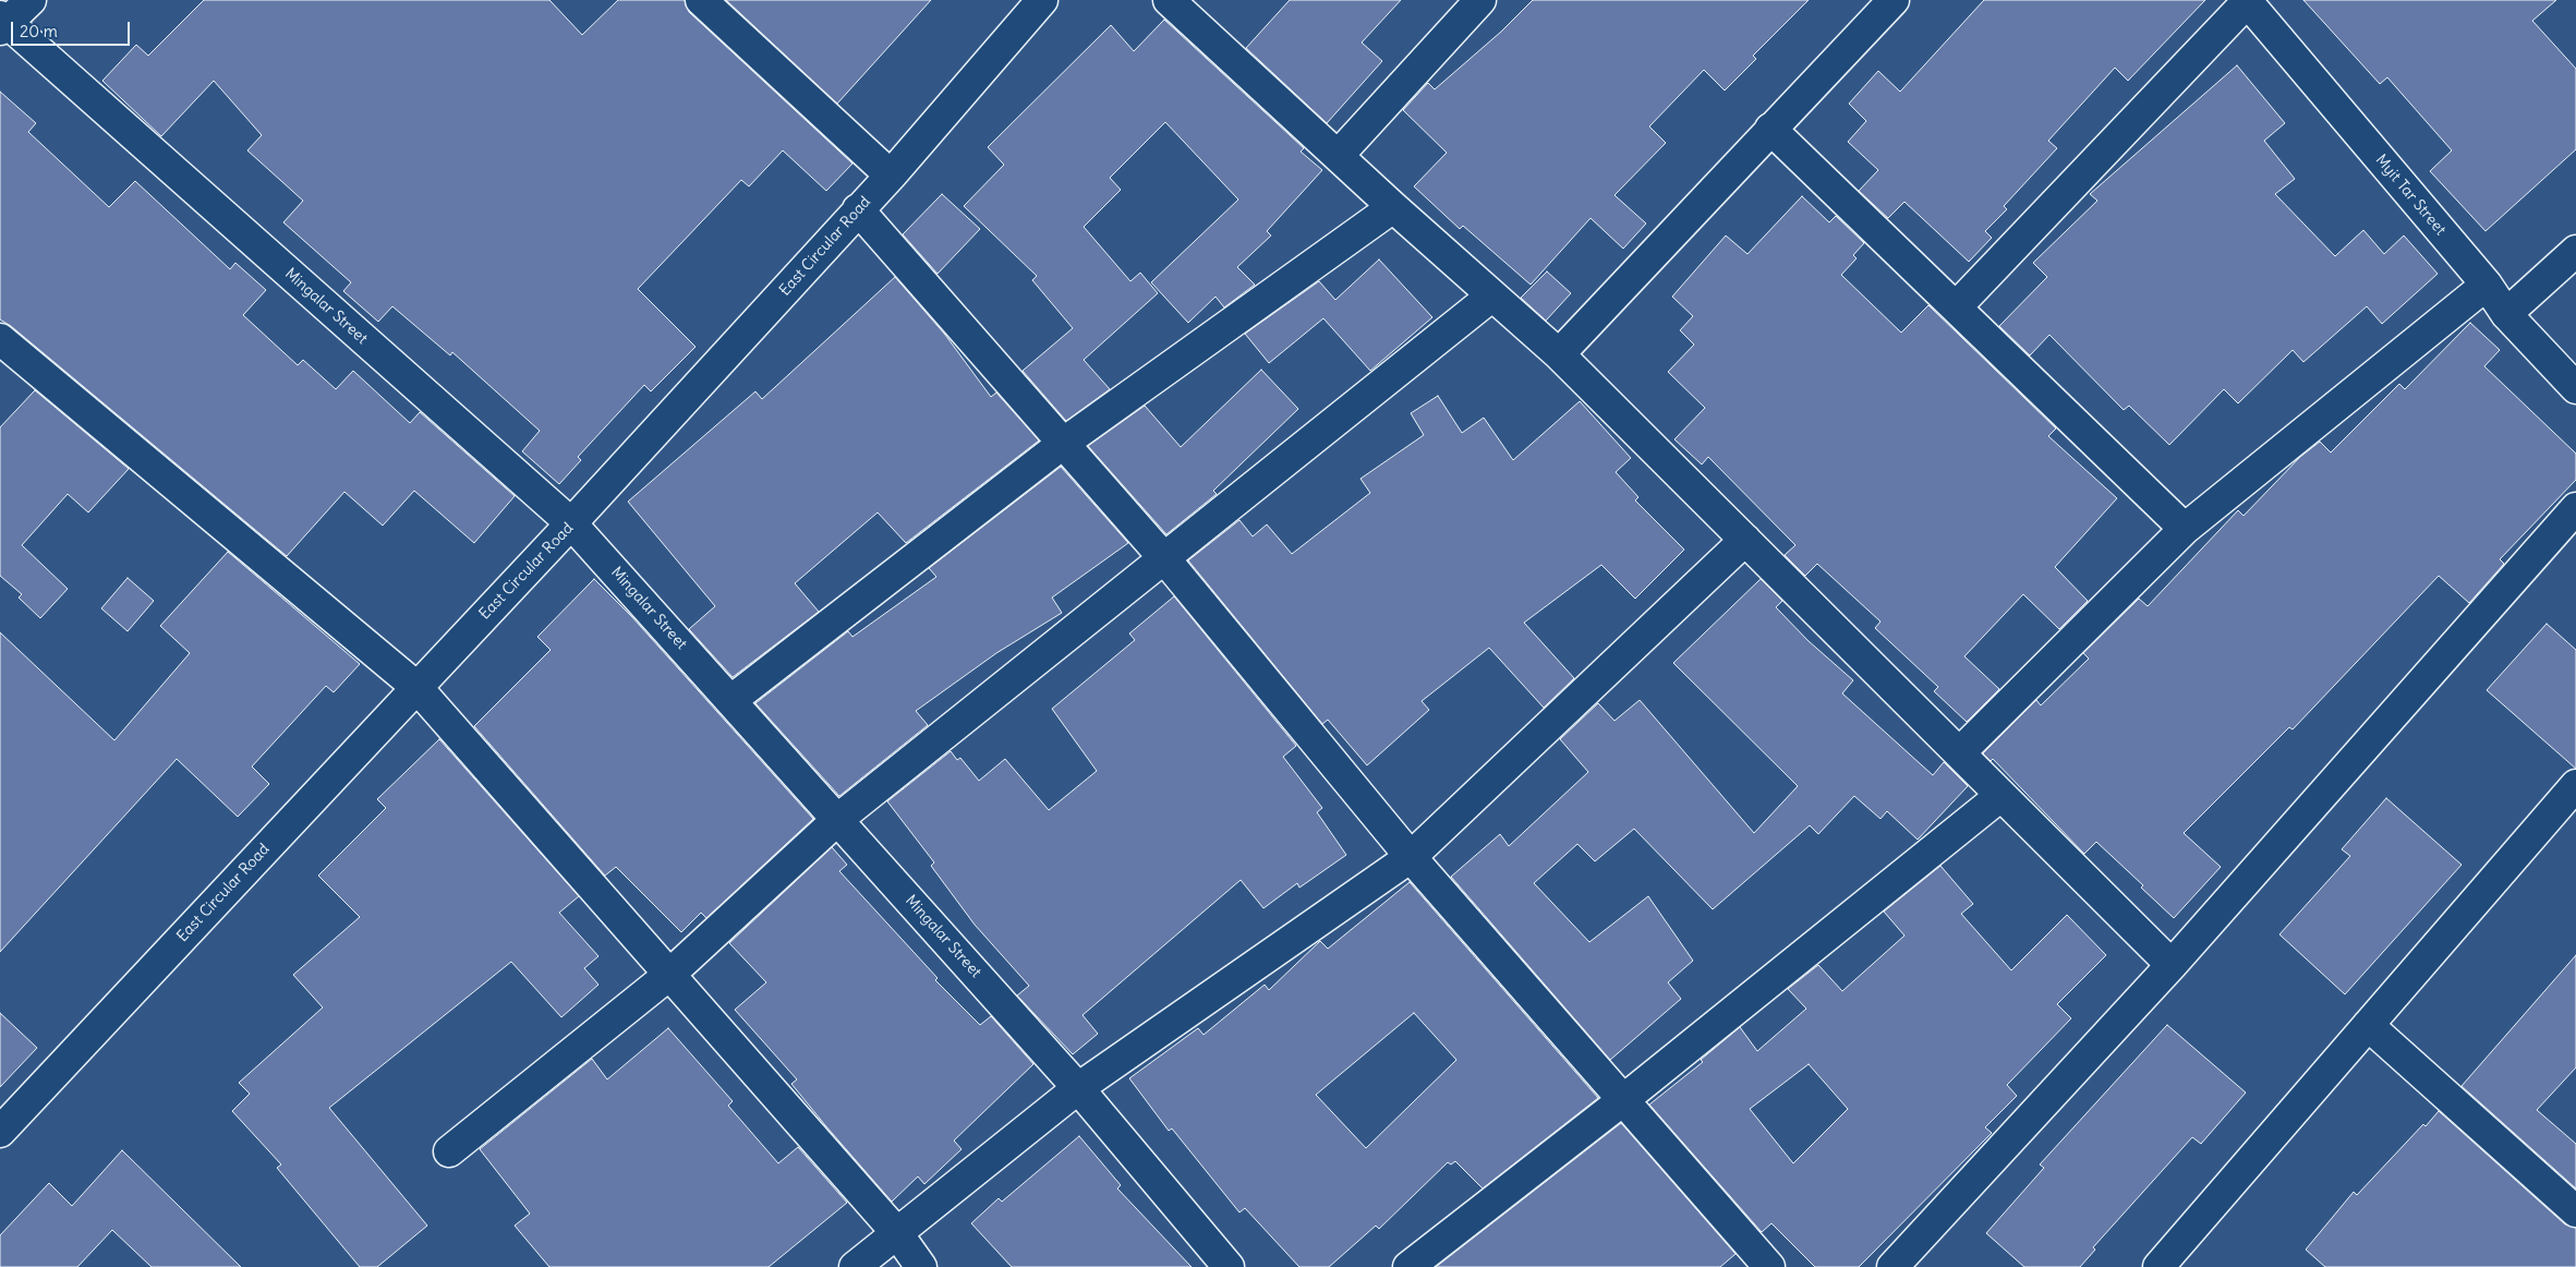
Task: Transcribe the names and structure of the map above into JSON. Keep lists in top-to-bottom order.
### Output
{
  "streets": {
    "street": ["Myit Tar Street", "East Circular Road", "Mingalar Street"]
  },
  "crossings": [
    ["East Circular Road", "Mingalar Street"]
  ],
  "scale_bar": "20 m"
}
